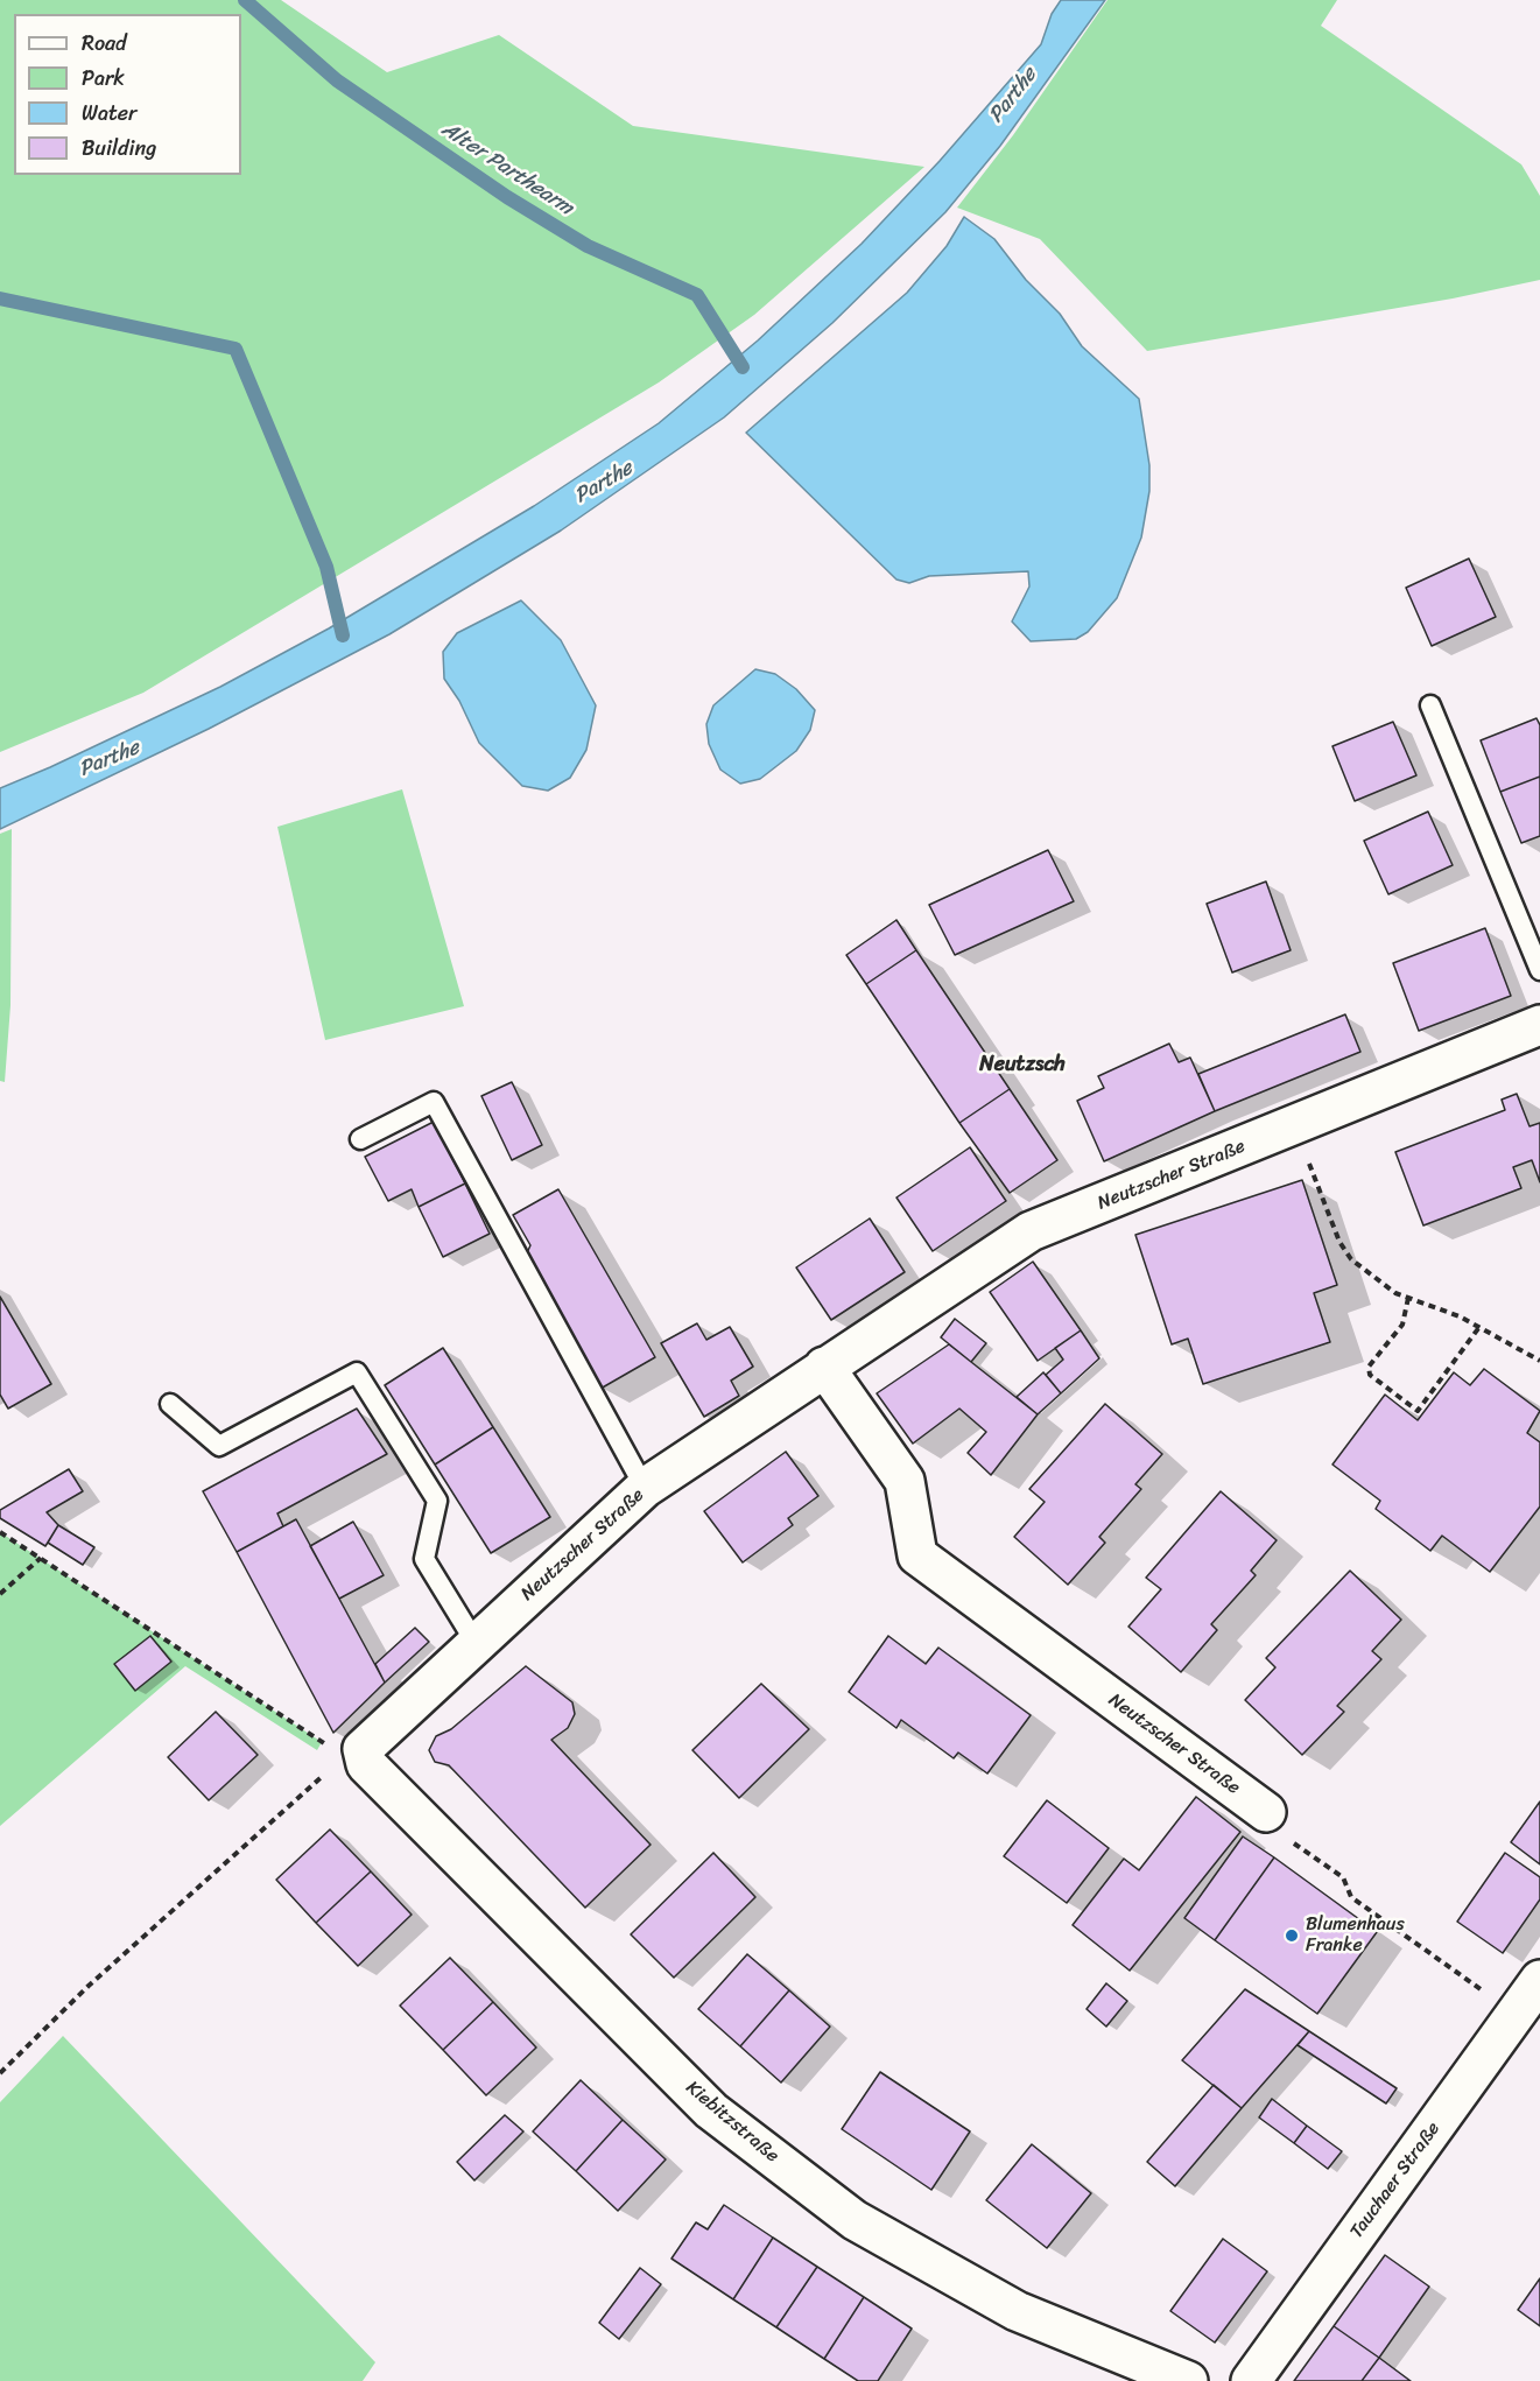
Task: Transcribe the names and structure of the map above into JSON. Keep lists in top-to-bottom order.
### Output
{
  "streets": {
    "street": ["Neutzscher Straße", "Kiebitzstraße", "Tauchaer Straße"]
  },
  "crossings": [
    ["Neutzscher Straße", "Kiebitzstraße"]
  ],
  "districts": ["Neutzsch"],
  "water": ["Parthe", "Alter Parthearm"],
  "places": ["Blumenhaus Franke"],
  "legend": [
    "Road",
    "Park",
    "Water",
    "Building"
  ]
}
